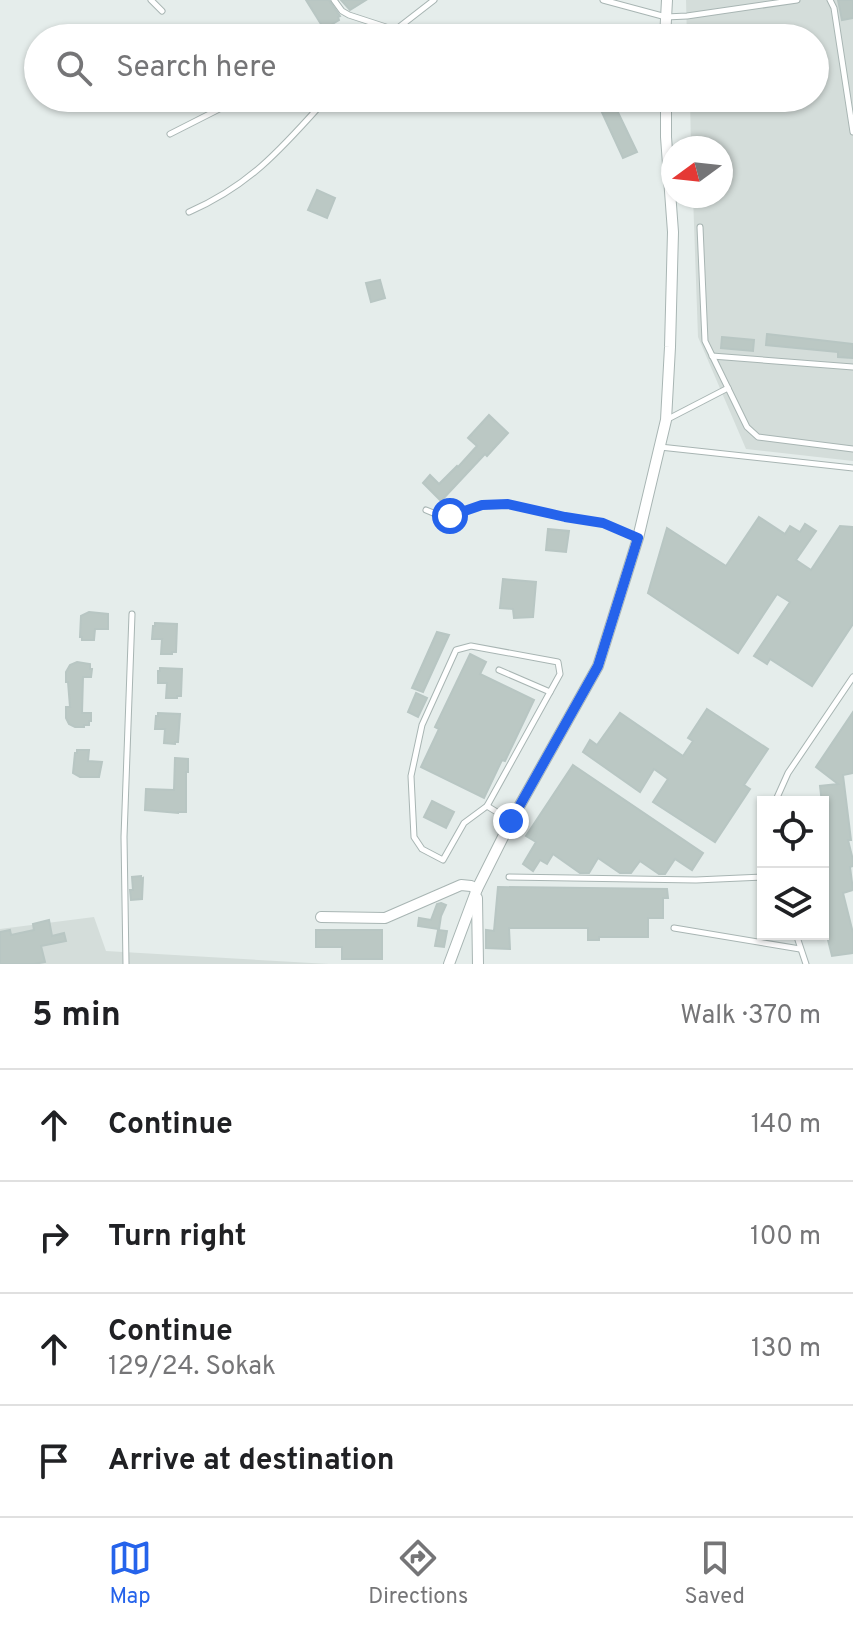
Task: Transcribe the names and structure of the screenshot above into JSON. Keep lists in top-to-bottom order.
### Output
{
  "north": "left",
  "page": {
    "search": "Search here",
    "heading": ["5 min", "Walk · 370 m"],
    "list": [
      ["Continue", "140 m"],
      ["Turn right", "100 m"],
      ["Continue", "129/24. Sokak", "130 m"],
      "Arrive at destination"
    ],
    "nav": ["Map", "Directions", "Saved"]
  }
}
